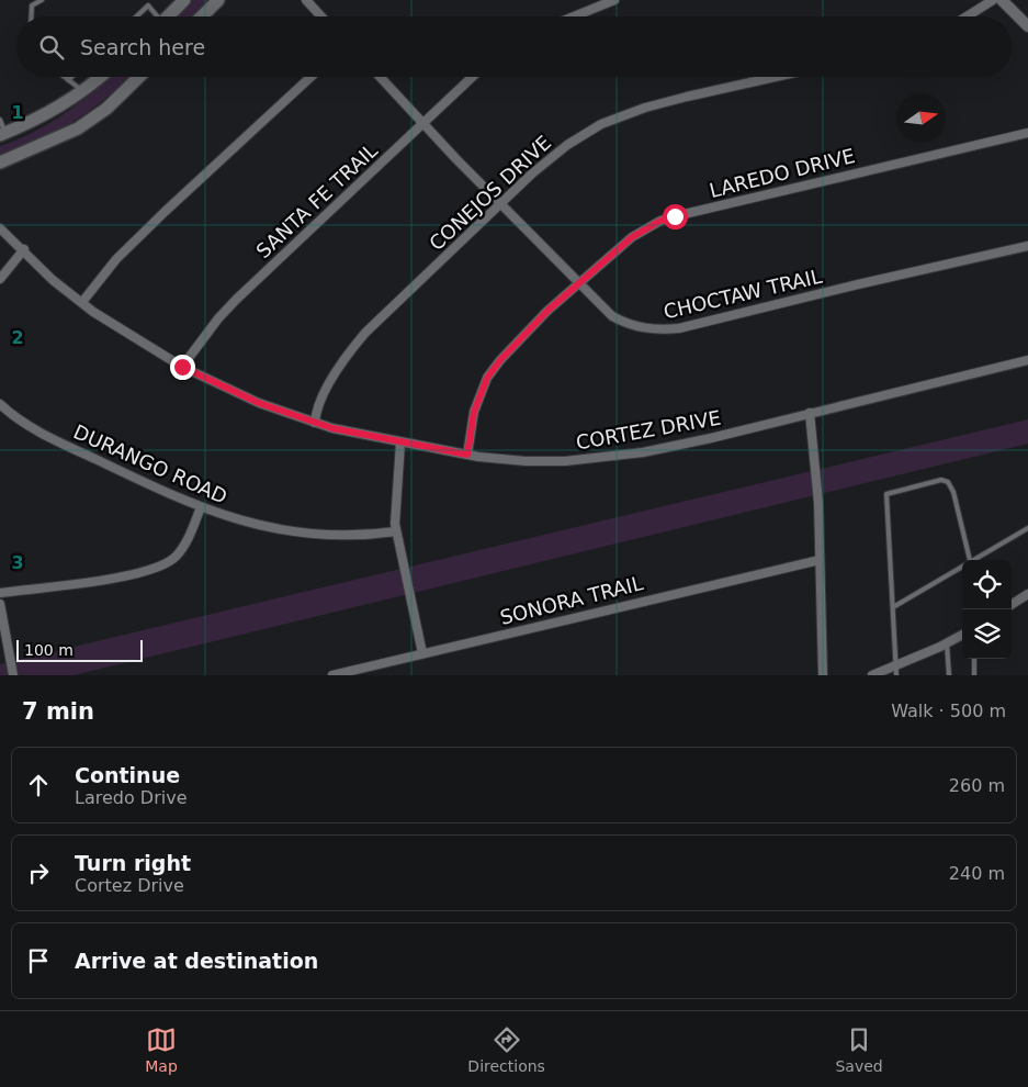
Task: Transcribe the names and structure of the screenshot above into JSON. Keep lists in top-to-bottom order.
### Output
{
  "streets": {
    "street": [
      "LAREDO DRIVE",
      "CONEJOS DRIVE",
      "SANTA FE TRAIL",
      "CHOCTAW TRAIL",
      "CORTEZ DRIVE",
      "DURANGO ROAD",
      "SONORA TRAIL"
    ]
  },
  "crossings": [
    ["LAREDO DRIVE", "CHOCTAW TRAIL"],
    ["LAREDO DRIVE", "CORTEZ DRIVE"],
    ["CONEJOS DRIVE", "CHOCTAW TRAIL"],
    ["CONEJOS DRIVE", "CORTEZ DRIVE"],
    ["SANTA FE TRAIL", "CHOCTAW TRAIL"],
    ["SANTA FE TRAIL", "CORTEZ DRIVE"]
  ],
  "scale_bar": "100 m",
  "north": "right",
  "page": {
    "search": "Search here",
    "scale": "100 m",
    "heading": ["7 min", "Walk · 500 m"],
    "list": [
      ["Continue", "Laredo Drive", "260 m"],
      ["Turn right", "Cortez Drive", "240 m"],
      "Arrive at destination"
    ],
    "nav": ["Map", "Directions", "Saved"]
  },
  "grid": {
    "rows": ["1", "2", "3"]
  }
}
